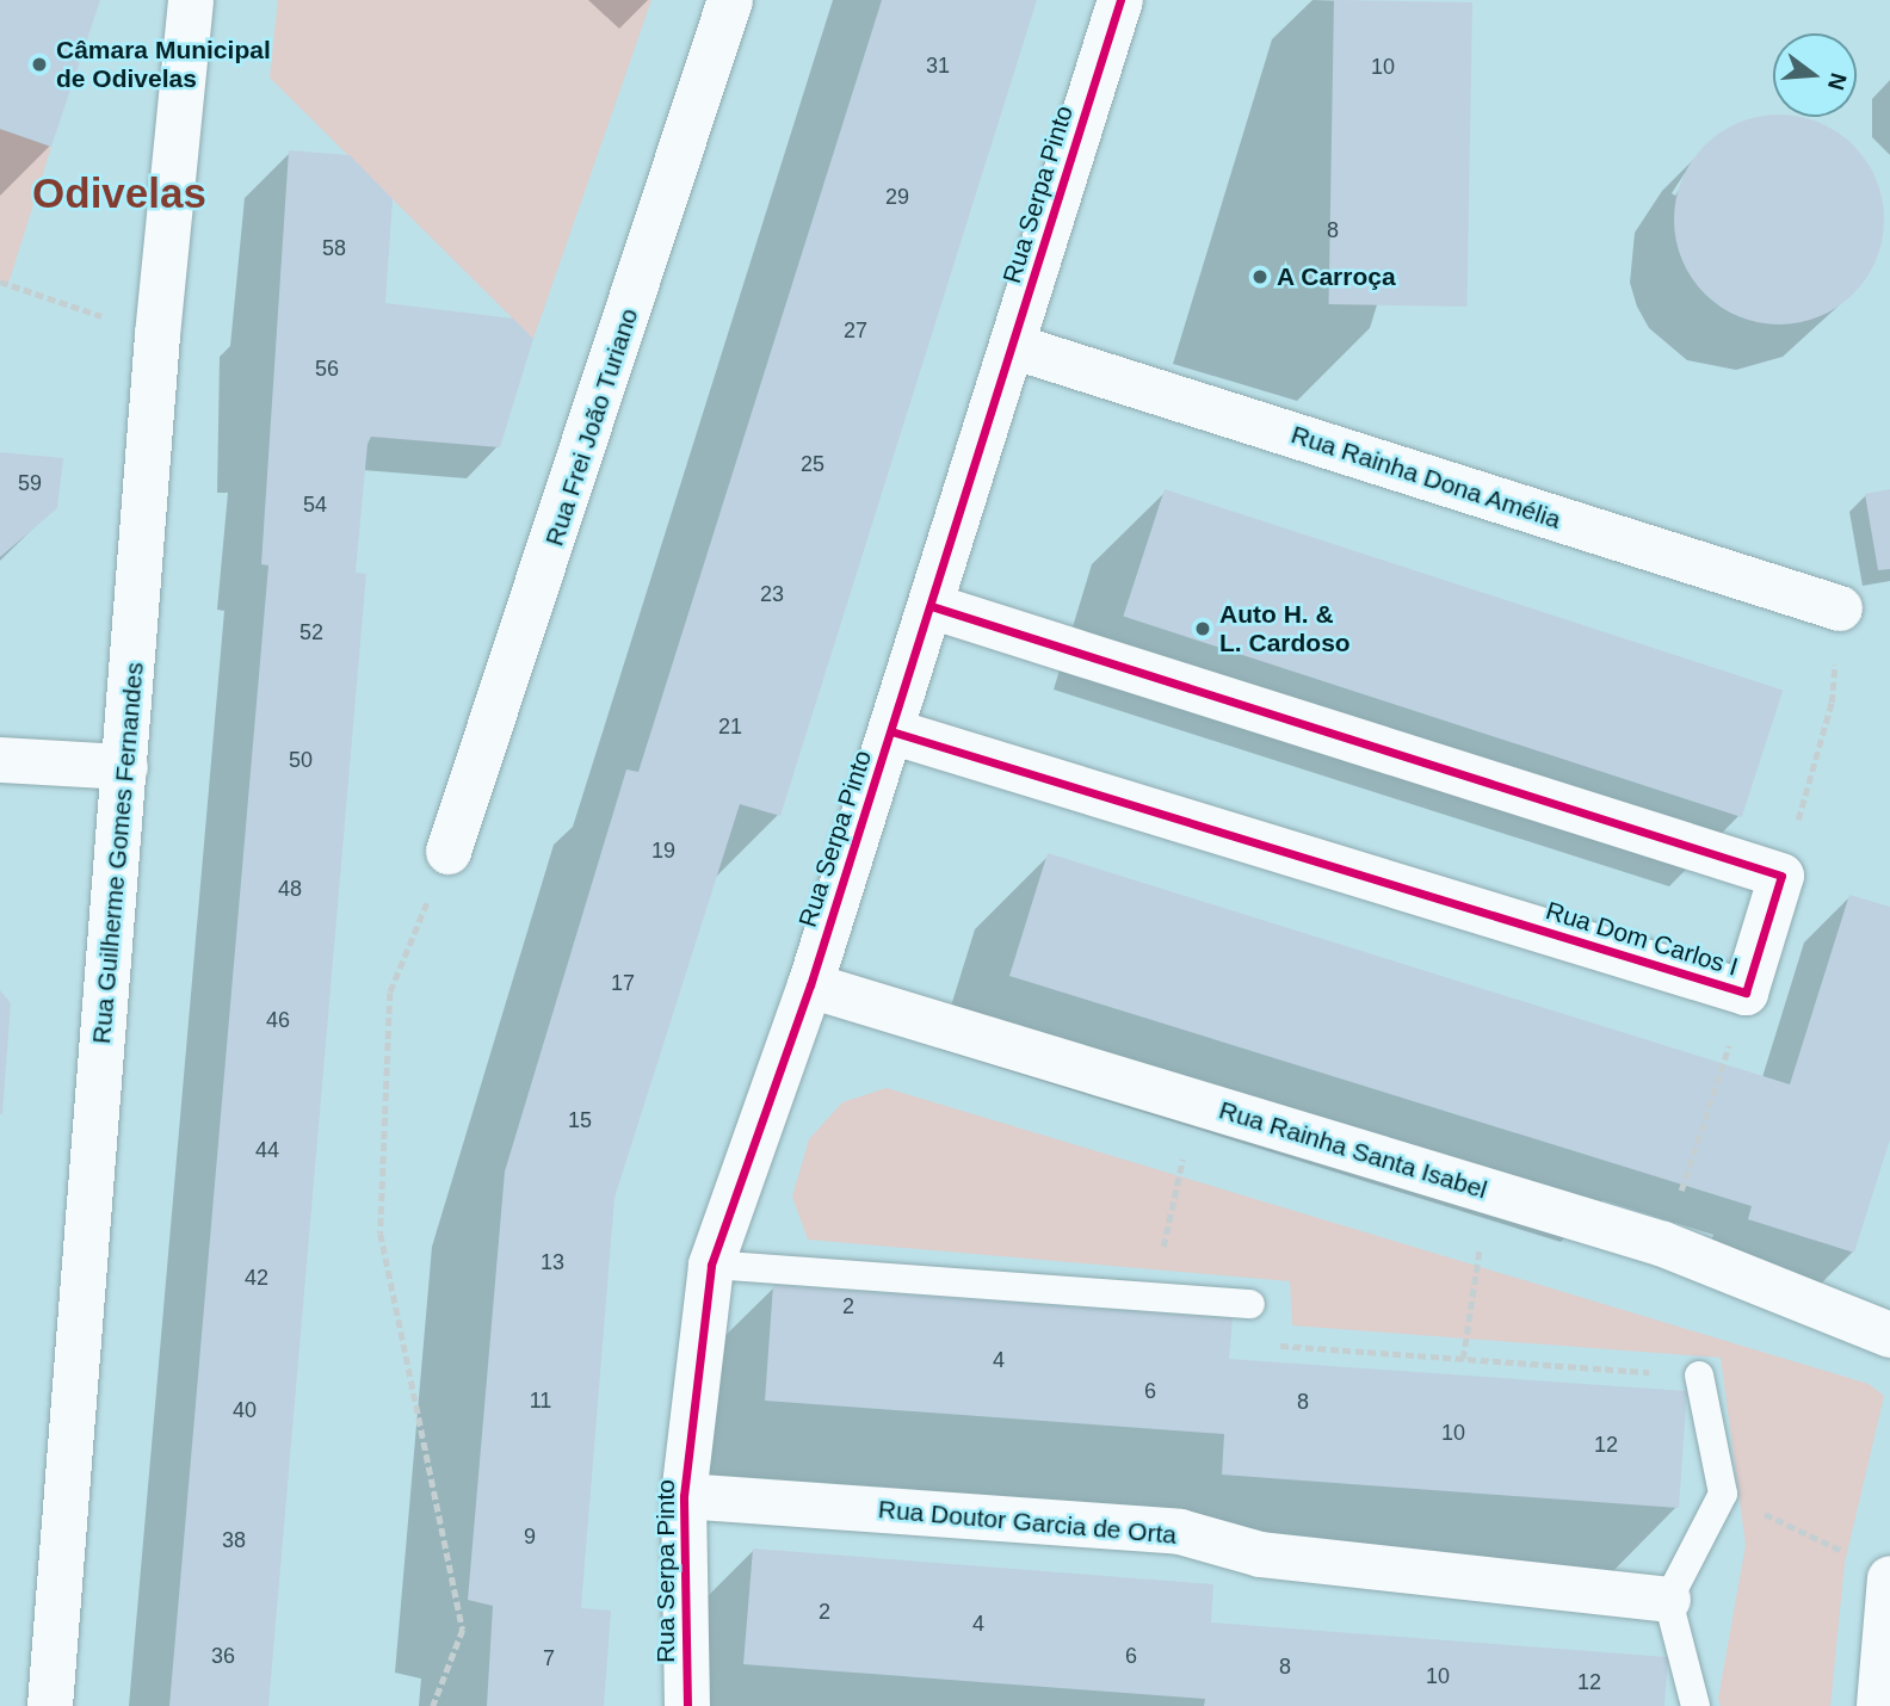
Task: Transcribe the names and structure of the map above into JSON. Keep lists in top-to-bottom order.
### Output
{
  "streets": {
    "street": [
      "Rua Serpa Pinto",
      "Rua Frei João Turiano",
      "Rua Rainha Dona Amélia",
      "Rua Guilherme Gomes Fernandes",
      "Rua Dom Carlos I",
      "Rua Rainha Santa Isabel",
      "Rua Doutor Garcia de Orta"
    ]
  },
  "crossings": [
    ["Rua Serpa Pinto", "Rua Rainha Dona Amélia"],
    ["Rua Serpa Pinto", "Rua Dom Carlos I"],
    ["Rua Serpa Pinto", "Rua Rainha Santa Isabel"],
    ["Rua Serpa Pinto", "Rua Doutor Garcia de Orta"]
  ],
  "districts": ["Odivelas"],
  "places": ["Câmara Municipal de Odivelas", "A Carroça", "Auto H. & L. Cardoso"],
  "house_numbers": [
    "31",
    "10",
    "29",
    "8",
    "58",
    "27",
    "56",
    "25",
    "59",
    "54",
    "23",
    "52",
    "21",
    "50",
    "19",
    "48",
    "17",
    "46",
    "15",
    "44",
    "13",
    "42",
    "2",
    "4",
    "6",
    "11",
    "8",
    "40",
    "10",
    "12",
    "9",
    "38",
    "2",
    "4",
    "36",
    "6",
    "7",
    "8",
    "10",
    "12"
  ],
  "north": "right"
}
